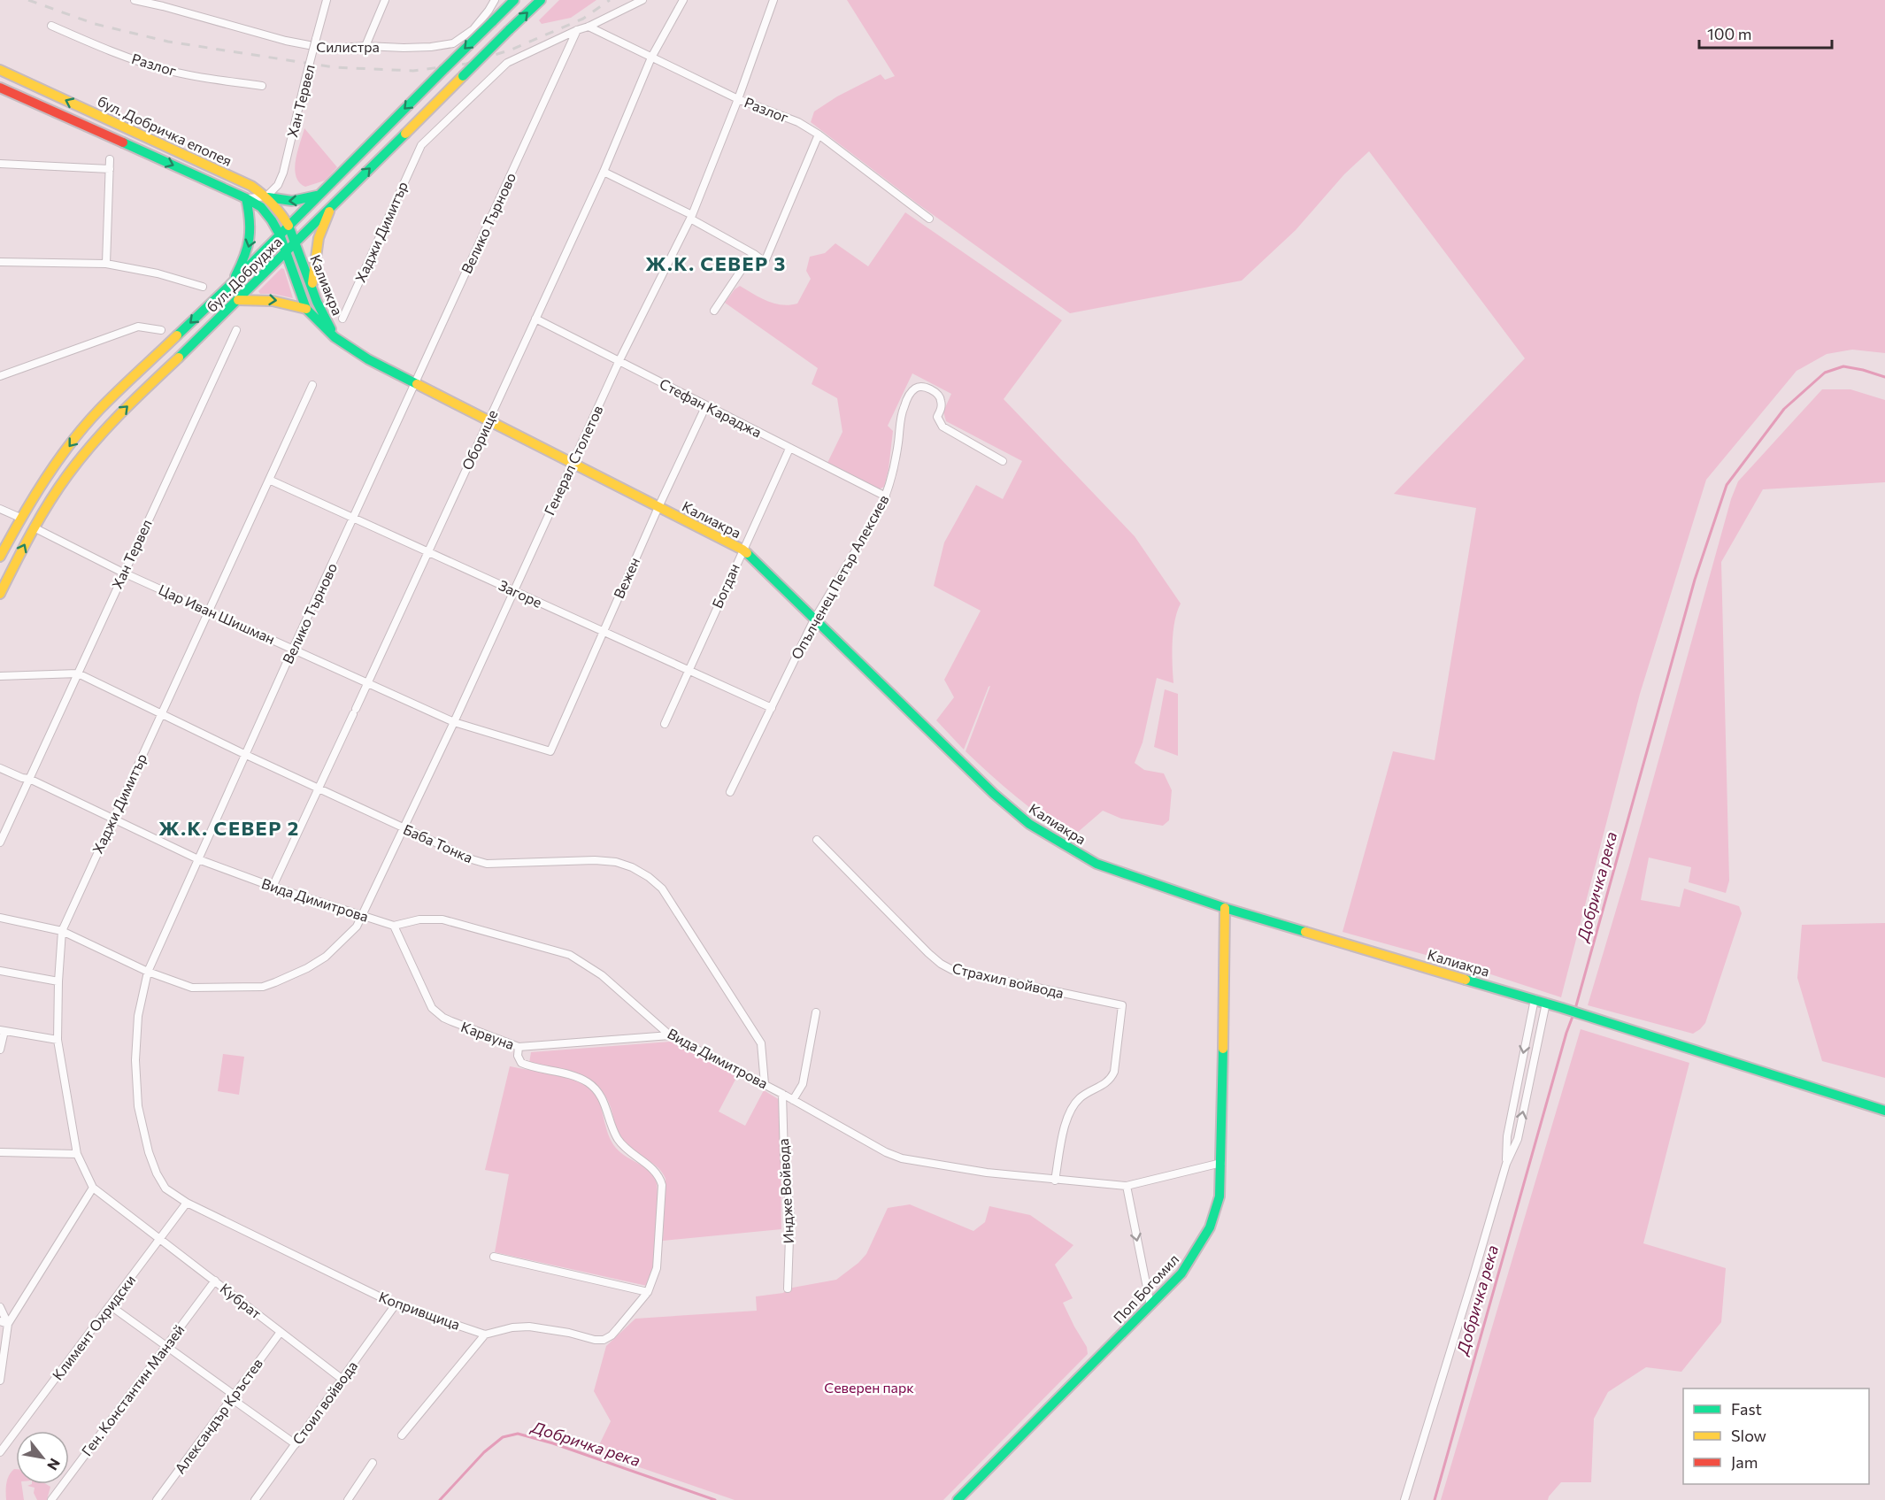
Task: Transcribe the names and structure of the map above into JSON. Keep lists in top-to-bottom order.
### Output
{
  "streets": {
    "street": [
      "Силистра",
      "Разлог",
      "Хан Тервел",
      "бул. Добричка епопея",
      "Велико Търново",
      "Хаджи Димитър",
      "бул. Добруджа",
      "Калиакра",
      "Стефан Караджа",
      "Оборище",
      "Генерал Столетов",
      "Опълченец Петър Алексиев",
      "Вежен",
      "Богдан",
      "Загоре",
      "Цар Иван Шишман",
      "Баба Тонка",
      "Вида Димитрова",
      "Страхил войвода",
      "Карвуна",
      "Индже Войвода",
      "Поп Богомил",
      "Кубрат",
      "Копривщица",
      "Климент Охридски",
      "Ген. Константин Манзей",
      "Стоил войвода",
      "Александър Кръстев"
    ]
  },
  "crossings": [
    ["Разлог", "Оборище"],
    ["Разлог", "Генерал Столетов"],
    ["Хан Тервел", "бул. Добричка епопея"],
    ["Хан Тервел", "Цар Иван Шишман"],
    ["Хан Тервел", "Баба Тонка"],
    ["Хан Тервел", "Вида Димитрова"],
    ["бул. Добричка епопея", "бул. Добруджа"],
    ["бул. Добричка епопея", "Калиакра"],
    ["Велико Търново", "Хаджи Димитър"],
    ["Велико Търново", "Калиакра"],
    ["Велико Търново", "Генерал Столетов"],
    ["Велико Търново", "Загоре"],
    ["Велико Търново", "Цар Иван Шишман"],
    ["Велико Търново", "Баба Тонка"],
    ["Велико Търново", "Вида Димитрова"],
    ["Велико Търново", "Копривщица"],
    ["Велико Търново", "Климент Охридски"],
    ["Хаджи Димитър", "Генерал Столетов"],
    ["Хаджи Димитър", "Загоре"],
    ["Хаджи Димитър", "Цар Иван Шишман"],
    ["Хаджи Димитър", "Баба Тонка"],
    ["Хаджи Димитър", "Вида Димитрова"],
    ["Хаджи Димитър", "Кубрат"],
    ["бул. Добруджа", "Калиакра"],
    ["бул. Добруджа", "Цар Иван Шишман"],
    ["Калиакра", "Оборище"],
    ["Калиакра", "Генерал Столетов"],
    ["Калиакра", "Опълченец Петър Алексиев"],
    ["Калиакра", "Вежен"],
    ["Калиакра", "Богдан"],
    ["Калиакра", "Поп Богомил"],
    ["Стефан Караджа", "Оборище"],
    ["Стефан Караджа", "Генерал Столетов"],
    ["Стефан Караджа", "Опълченец Петър Алексиев"],
    ["Стефан Караджа", "Вежен"],
    ["Стефан Караджа", "Богдан"],
    ["Оборище", "Загоре"],
    ["Оборище", "Цар Иван Шишман"],
    ["Оборище", "Баба Тонка"],
    ["Оборище", "Вида Димитрова"],
    ["Генерал Столетов", "Загоре"],
    ["Генерал Столетов", "Цар Иван Шишман"],
    ["Генерал Столетов", "Баба Тонка"],
    ["Генерал Столетов", "Вида Димитрова"],
    ["Опълченец Петър Алексиев", "Загоре"],
    ["Вежен", "Загоре"],
    ["Вежен", "Цар Иван Шишман"],
    ["Богдан", "Загоре"],
    ["Баба Тонка", "Вида Димитрова"],
    ["Вида Димитрова", "Страхил войвода"],
    ["Вида Димитрова", "Карвуна"],
    ["Вида Димитрова", "Индже Войвода"],
    ["Вида Димитрова", "Поп Богомил"],
    ["Кубрат", "Климент Охридски"],
    ["Кубрат", "Ген. Константин Манзей"],
    ["Кубрат", "Стоил войвода"],
    ["Кубрат", "Александър Кръстев"],
    ["Копривщица", "Климент Охридски"],
    ["Копривщица", "Стоил войвода"]
  ],
  "districts": ["Ж.К. СЕВЕР 3", "Ж.К. СЕВЕР 2"],
  "water": ["Добричка река"],
  "parks": ["Северен парк"],
  "legend": ["Fast", "Slow", "Jam"],
  "scale_bar": "100 m",
  "north": "bottom right"
}
